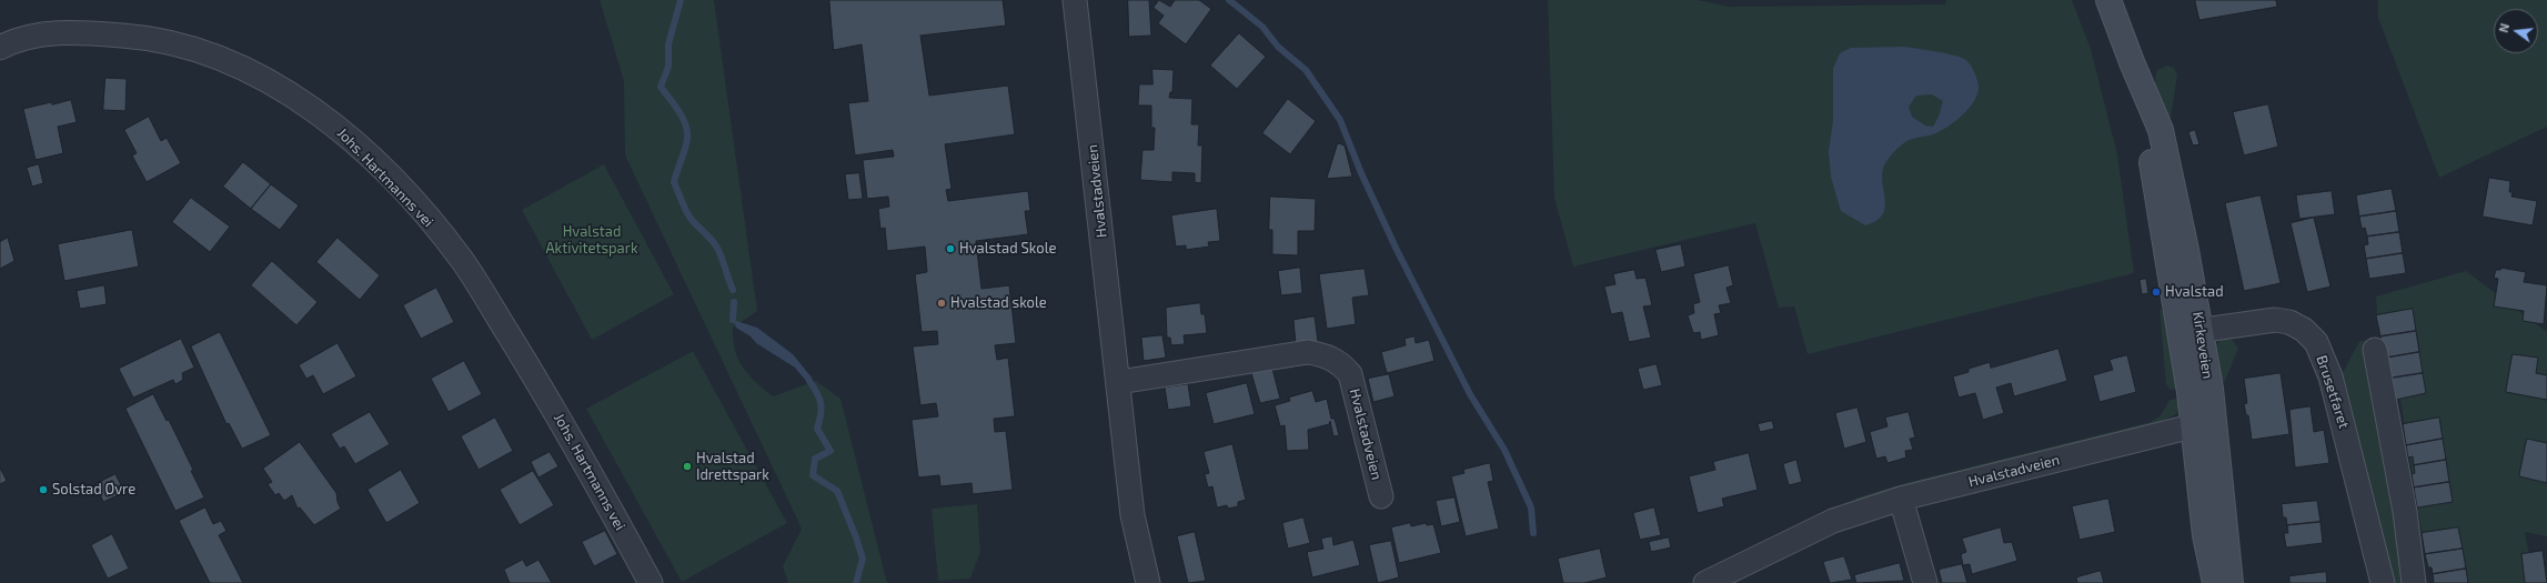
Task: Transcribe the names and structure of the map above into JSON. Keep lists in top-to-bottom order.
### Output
{
  "streets": {
    "main road": ["Kirkeveien"],
    "street": ["Johs. Hartmanns vei", "Hvalstadveien", "Brusetfaret"]
  },
  "crossings": [
    ["Hvalstadveien", "Kirkeveien"],
    ["Kirkeveien", "Brusetfaret"]
  ],
  "parks": ["Hvalstad Aktivitetspark"],
  "places": [
    "Hvalstad Skole",
    "Hvalstad",
    "Hvalstad skole",
    "Hvalstad Idrettspark",
    "Solstad Øvre"
  ],
  "north": "left"
}
